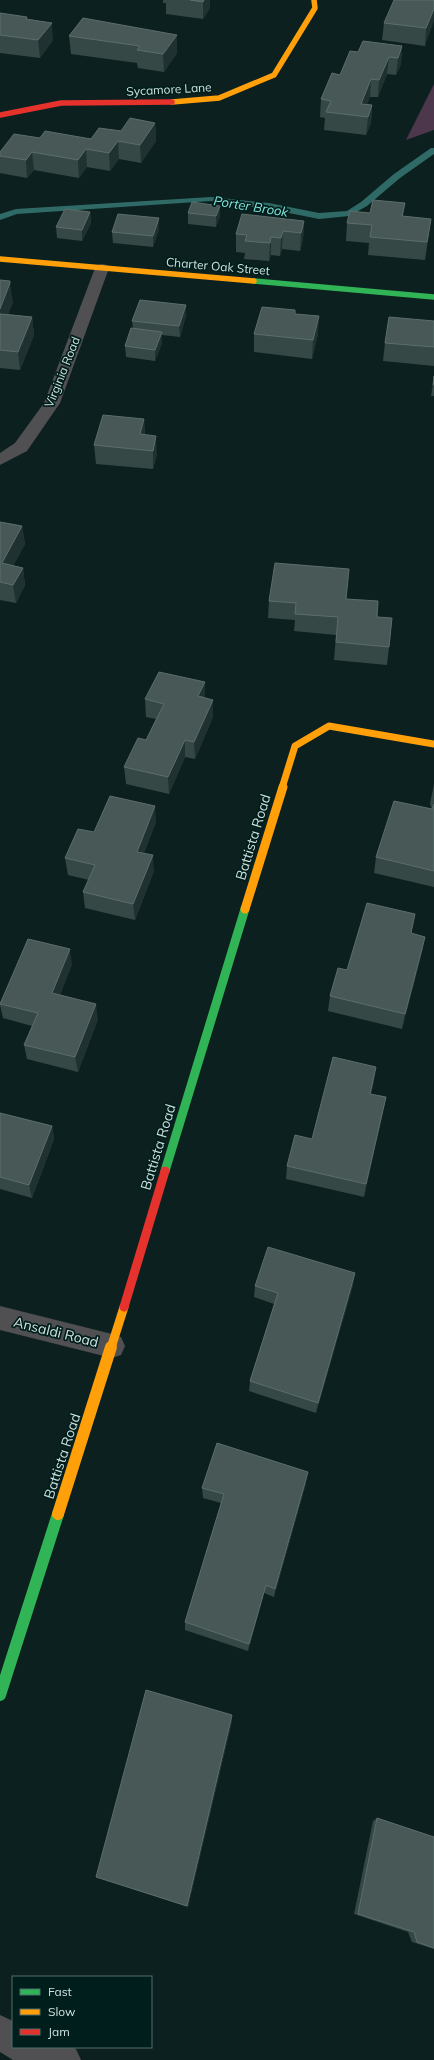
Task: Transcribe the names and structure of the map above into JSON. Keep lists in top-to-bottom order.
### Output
{
  "streets": {
    "street": [
      "Sycamore Lane",
      "Charter Oak Street",
      "Virginia Road",
      "Battista Road",
      "Ansaldi Road"
    ]
  },
  "crossings": [
    ["Charter Oak Street", "Virginia Road"],
    ["Battista Road", "Ansaldi Road"]
  ],
  "water": ["Porter Brook"],
  "legend": ["Fast", "Slow", "Jam"]
}
